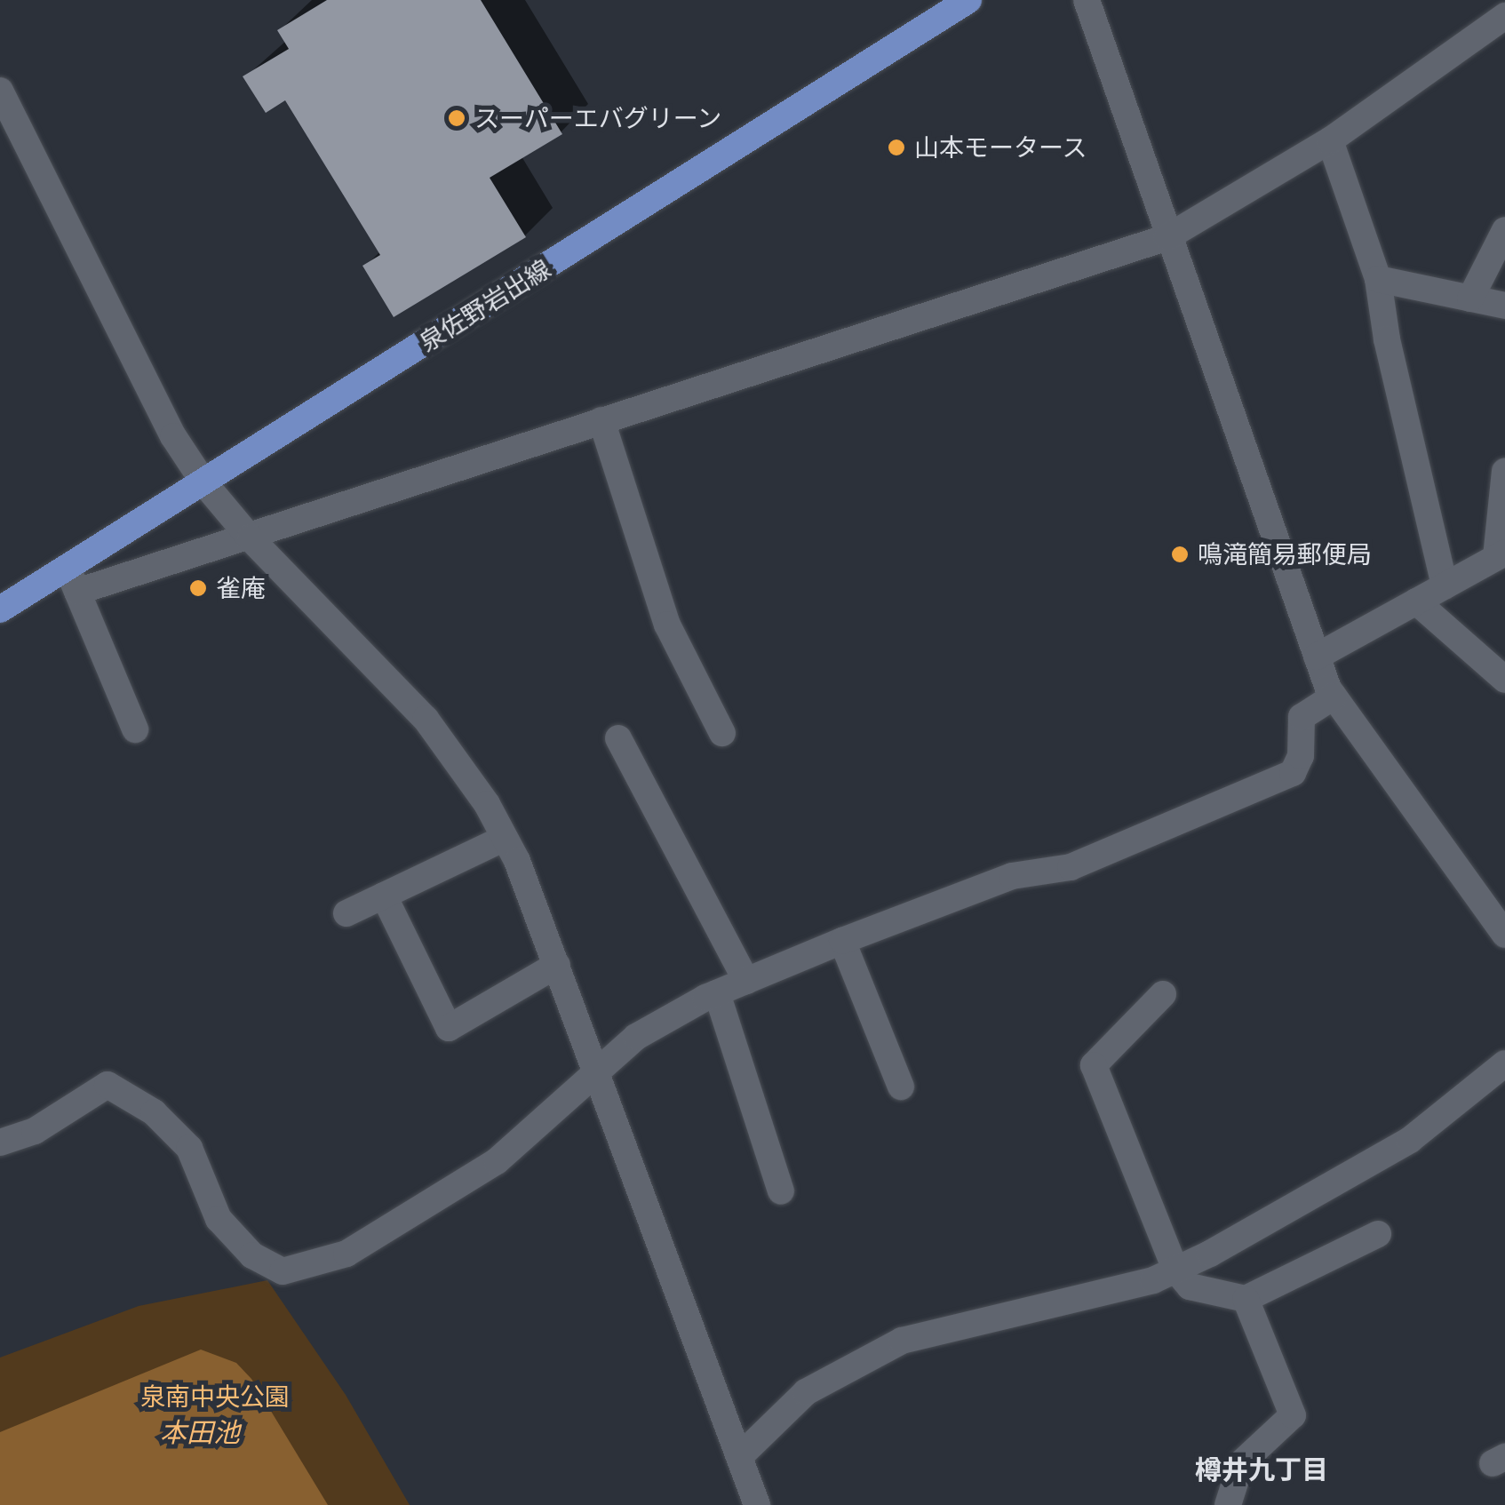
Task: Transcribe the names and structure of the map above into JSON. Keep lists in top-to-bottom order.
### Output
{
  "streets": {
    "main road": ["泉佐野岩出線"]
  },
  "districts": ["樽井九丁目"],
  "water": ["本田池"],
  "parks": ["泉南中央公園"],
  "places": [
    "スーパーエバグリーン",
    "山本モータース",
    "鳴滝簡易郵便局",
    "雀庵"
  ]
}
